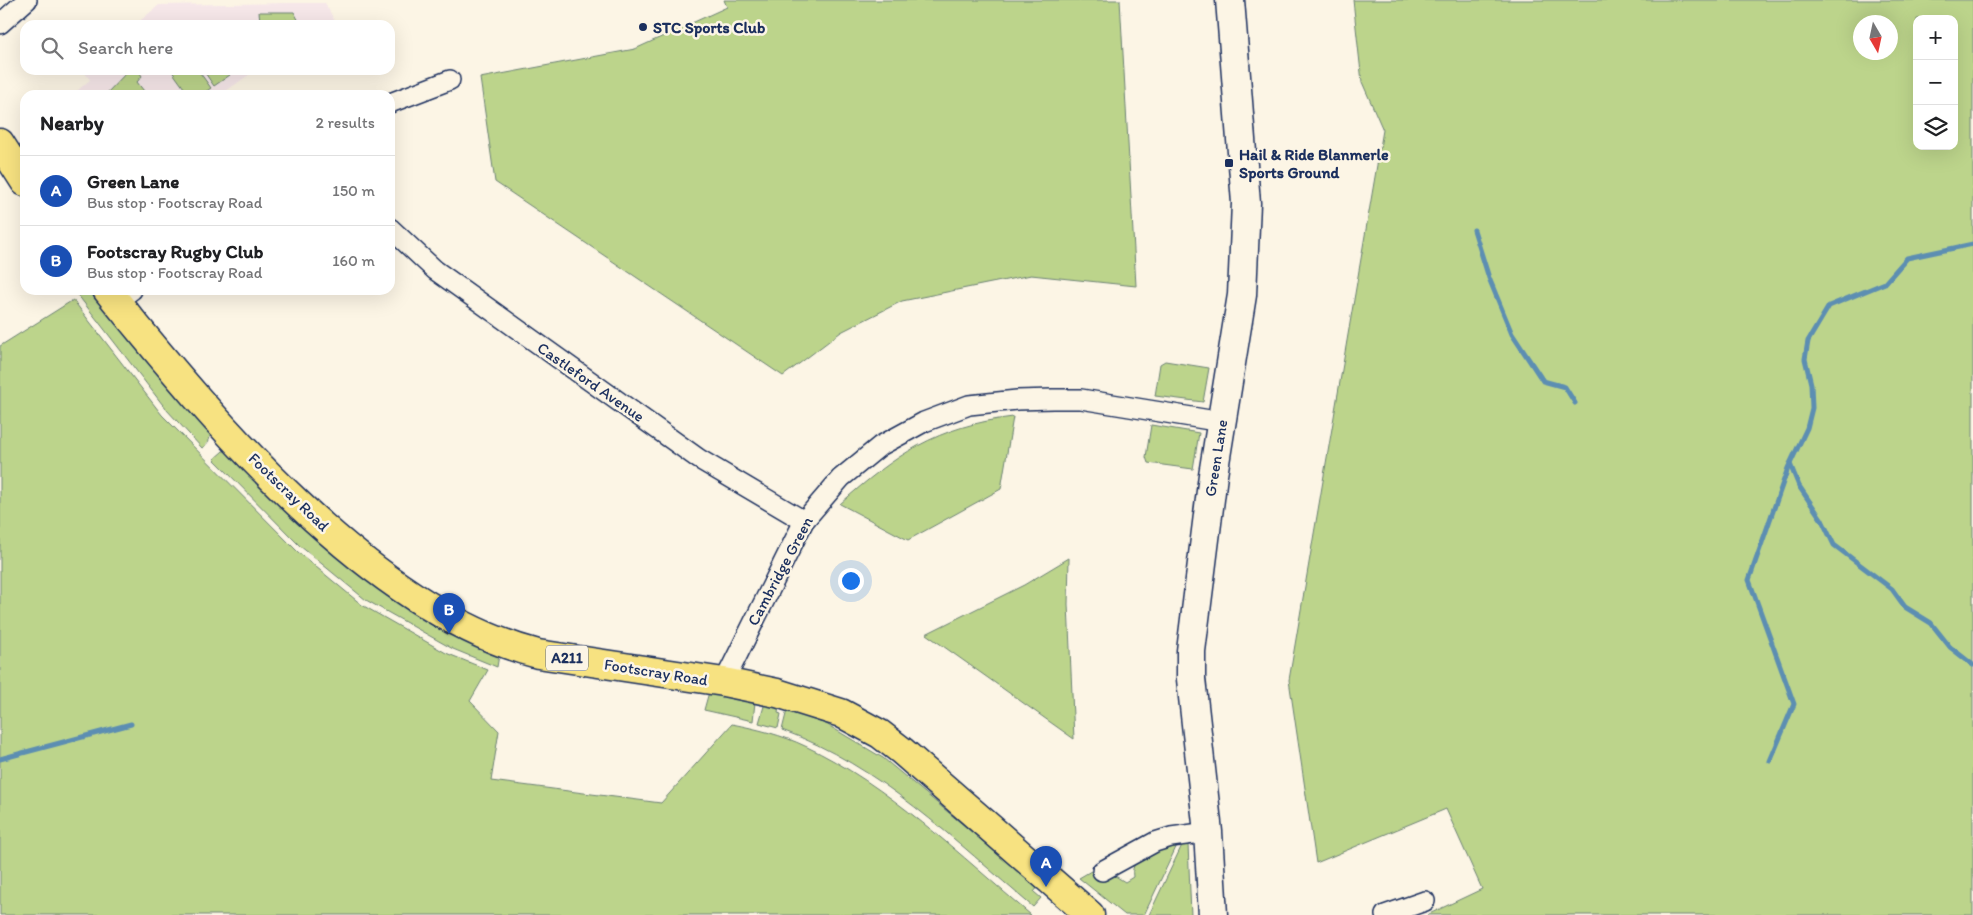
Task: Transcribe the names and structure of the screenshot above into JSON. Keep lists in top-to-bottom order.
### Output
{
  "streets": {
    "main road": ["Green Lane", "Footscray Road", "A211"],
    "street": ["Castleford Avenue", "Cambridge Green"]
  },
  "crossings": [
    ["Castleford Avenue", "Cambridge Green"],
    ["Green Lane", "Cambridge Green"],
    ["Footscray Road", "Cambridge Green"]
  ],
  "places": {
    "other": ["STC Sports Club"],
    "transit": ["Hail & Ride Blanmerle Sports Ground"]
  },
  "north": "bottom",
  "page": {
    "map_buttons": ["+", "−"],
    "search": "Search here",
    "heading": ["Nearby", "2 results"],
    "list": [
      {
        "mark": "A",
        "name": "Green Lane",
        "note": "Bus stop · Footscray Road",
        "value": "150 m"
      },
      {
        "mark": "B",
        "name": "Footscray Rugby Club",
        "note": "Bus stop · Footscray Road",
        "value": "160 m"
      }
    ],
    "pins": ["B", "A"]
  }
}
